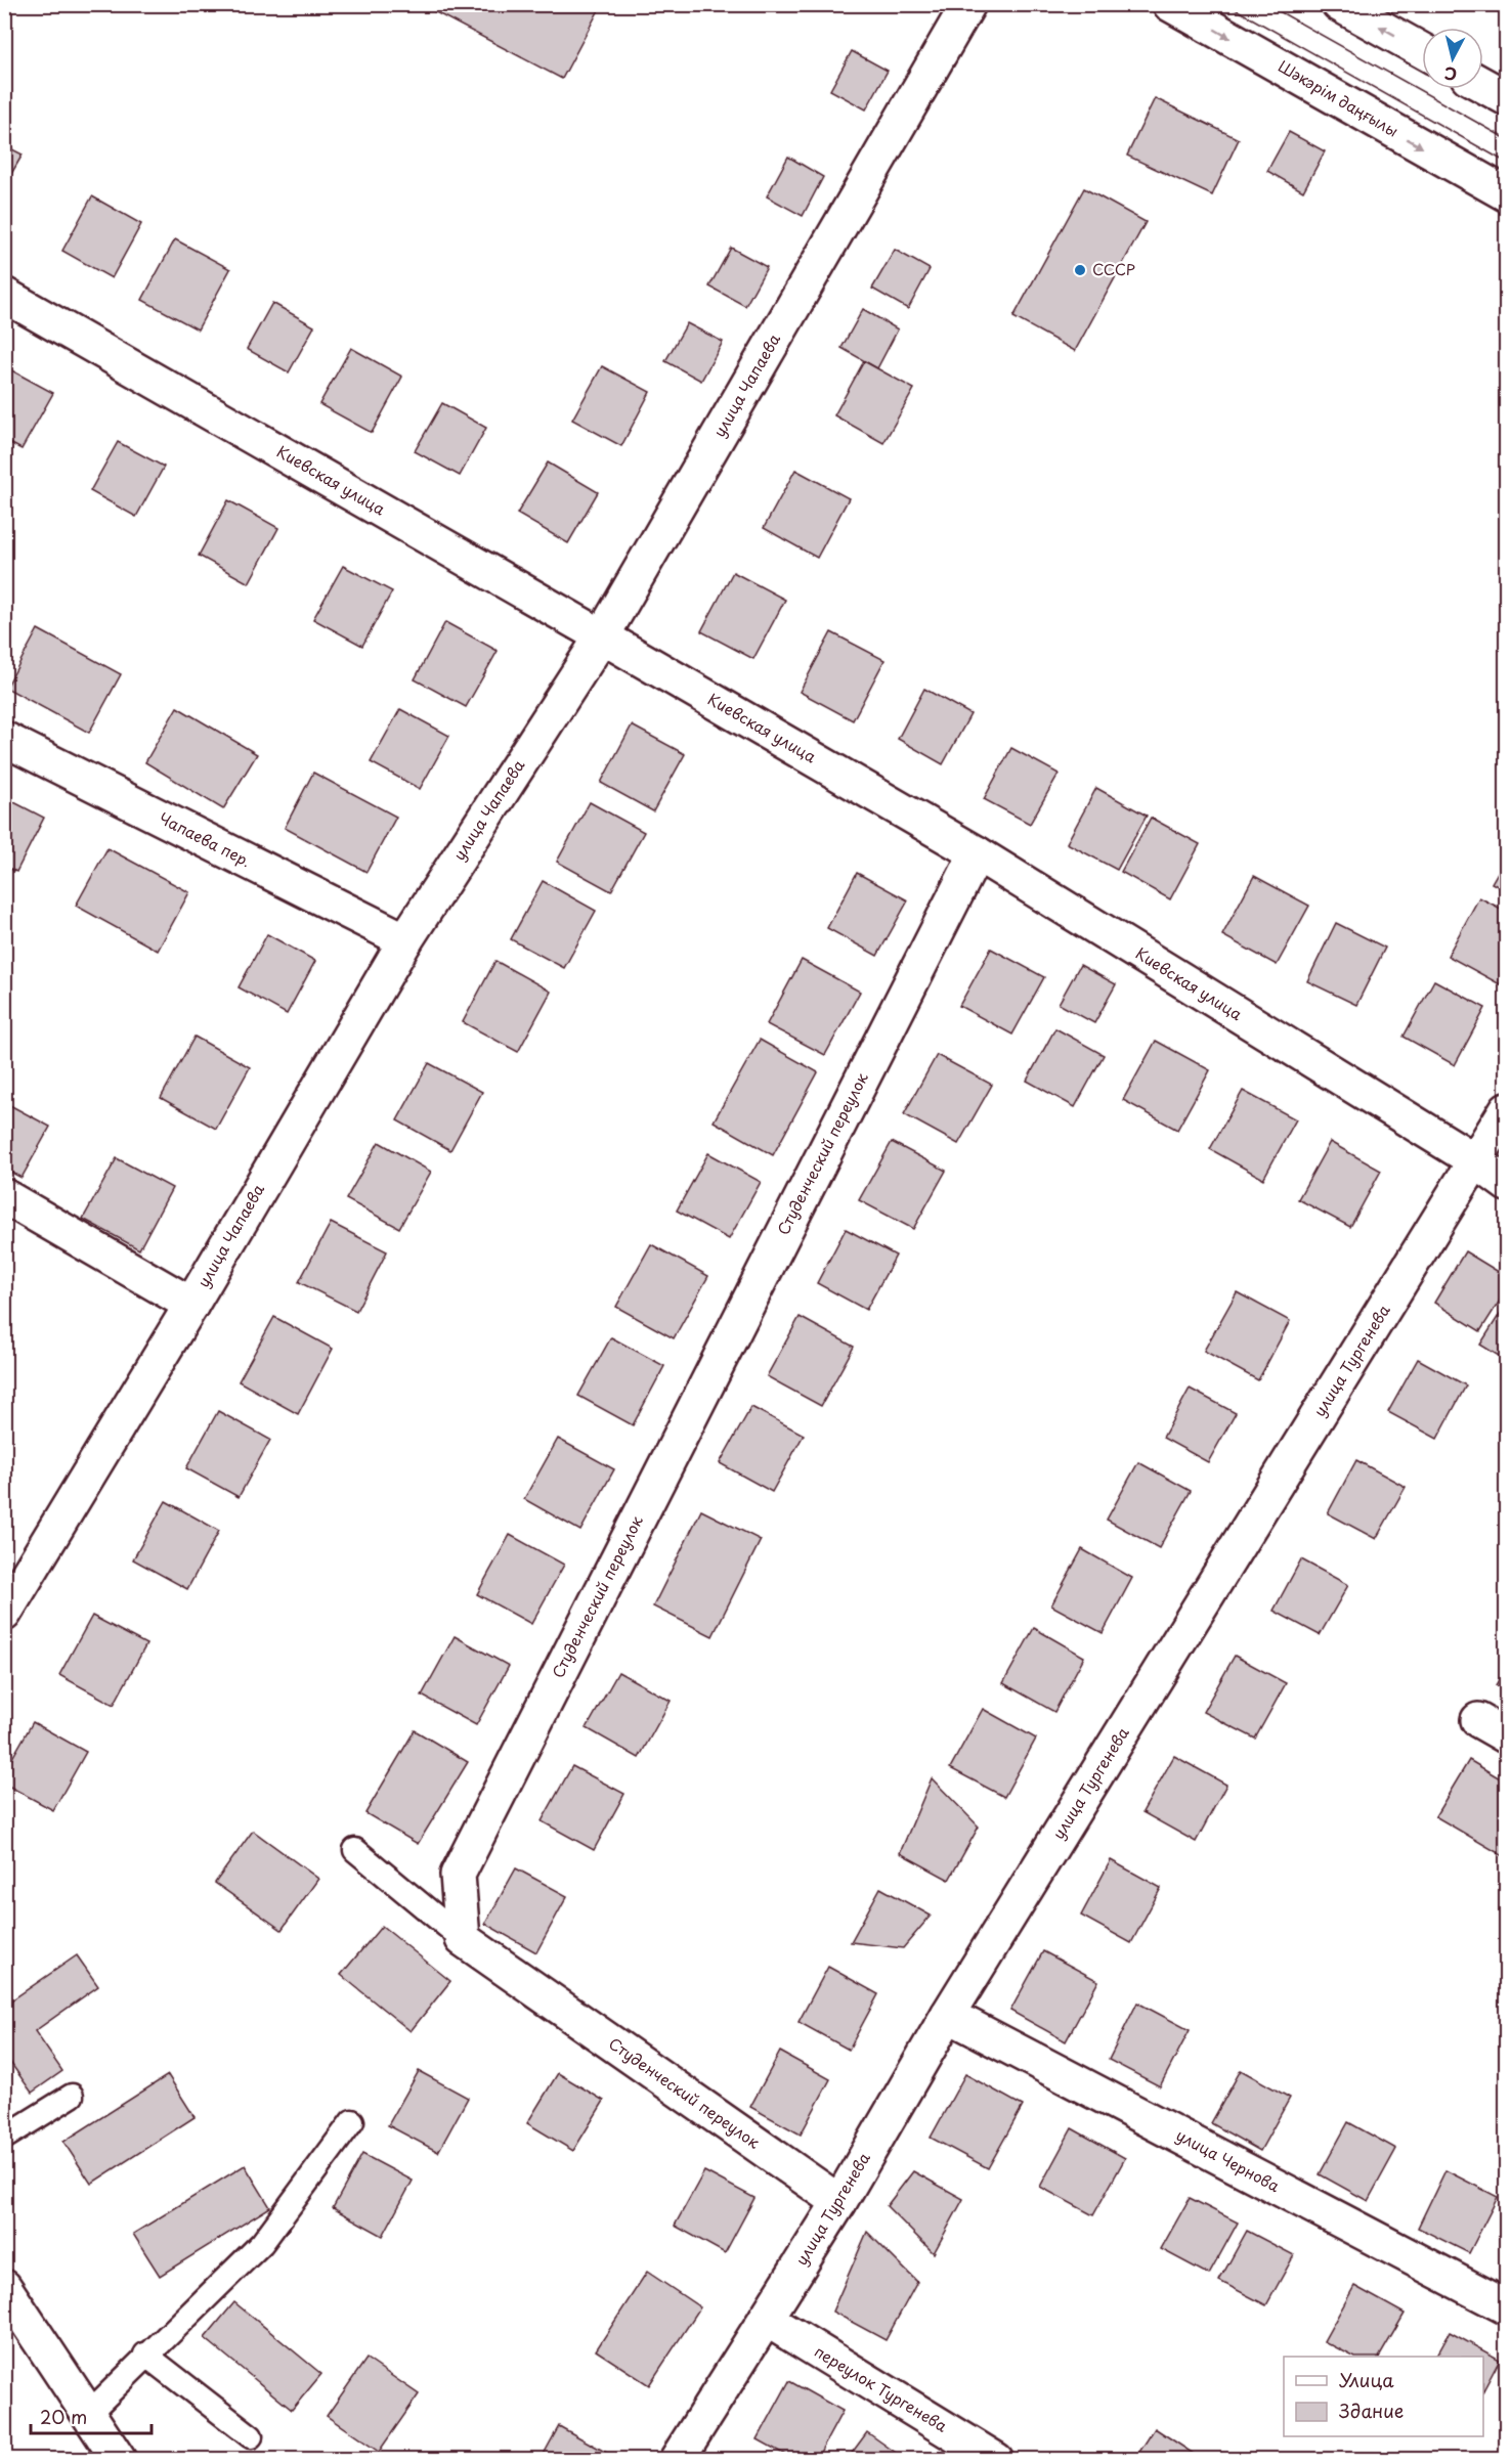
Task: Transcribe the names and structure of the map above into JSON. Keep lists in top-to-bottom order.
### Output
{
  "streets": {
    "street": [
      "Шәкәрім даңғылы",
      "улица Чапаева",
      "Киевская улица",
      "Чапаева пер.",
      "Студенческий переулок",
      "улица Тургенева",
      "улица Чернова",
      "переулок Тургенева"
    ]
  },
  "crossings": [
    ["улица Чапаева", "Киевская улица"],
    ["улица Чапаева", "Чапаева пер."],
    ["Киевская улица", "Студенческий переулок"],
    ["Киевская улица", "улица Тургенева"],
    ["Студенческий переулок", "улица Тургенева"],
    ["улица Тургенева", "улица Чернова"],
    ["улица Тургенева", "переулок Тургенева"]
  ],
  "places": ["СССР"],
  "legend": ["Улица", "Здание"],
  "scale_bar": "20 m",
  "north": "bottom"
}
